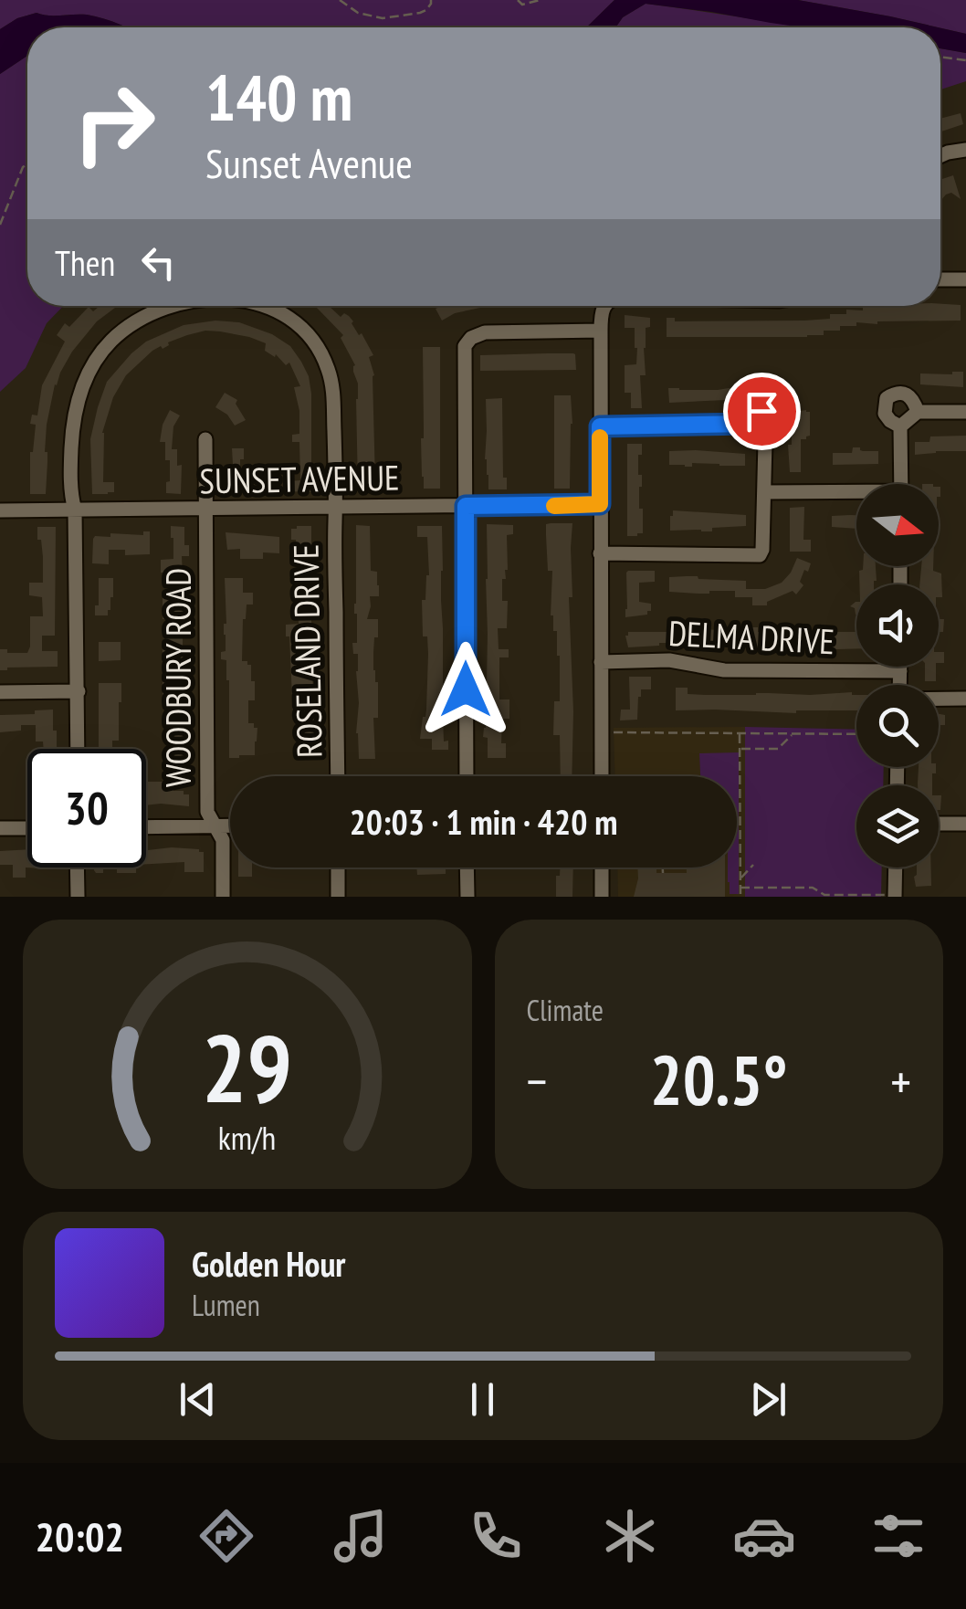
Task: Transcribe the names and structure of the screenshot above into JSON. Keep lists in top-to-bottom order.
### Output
{
  "streets": {
    "street": [
      "SUNSET AVENUE",
      "DELMA DRIVE",
      "ROSELAND DRIVE",
      "WOODBURY ROAD"
    ]
  },
  "crossings": [
    ["SUNSET AVENUE", "ROSELAND DRIVE"],
    ["SUNSET AVENUE", "WOODBURY ROAD"]
  ],
  "north": "right",
  "page": {
    "turn": ["140 m", "Sunset Avenue"],
    "then": "Then",
    "limit": "30",
    "trip": "20:03 · 1 min · 420 m",
    "tile": "Climate",
    "heat": ["−", "20.5°", "+"],
    "song": ["Golden Hour", "Lumen"],
    "tabs": "20:02",
    "gauge": ["29", "km/h"]
  }
}
